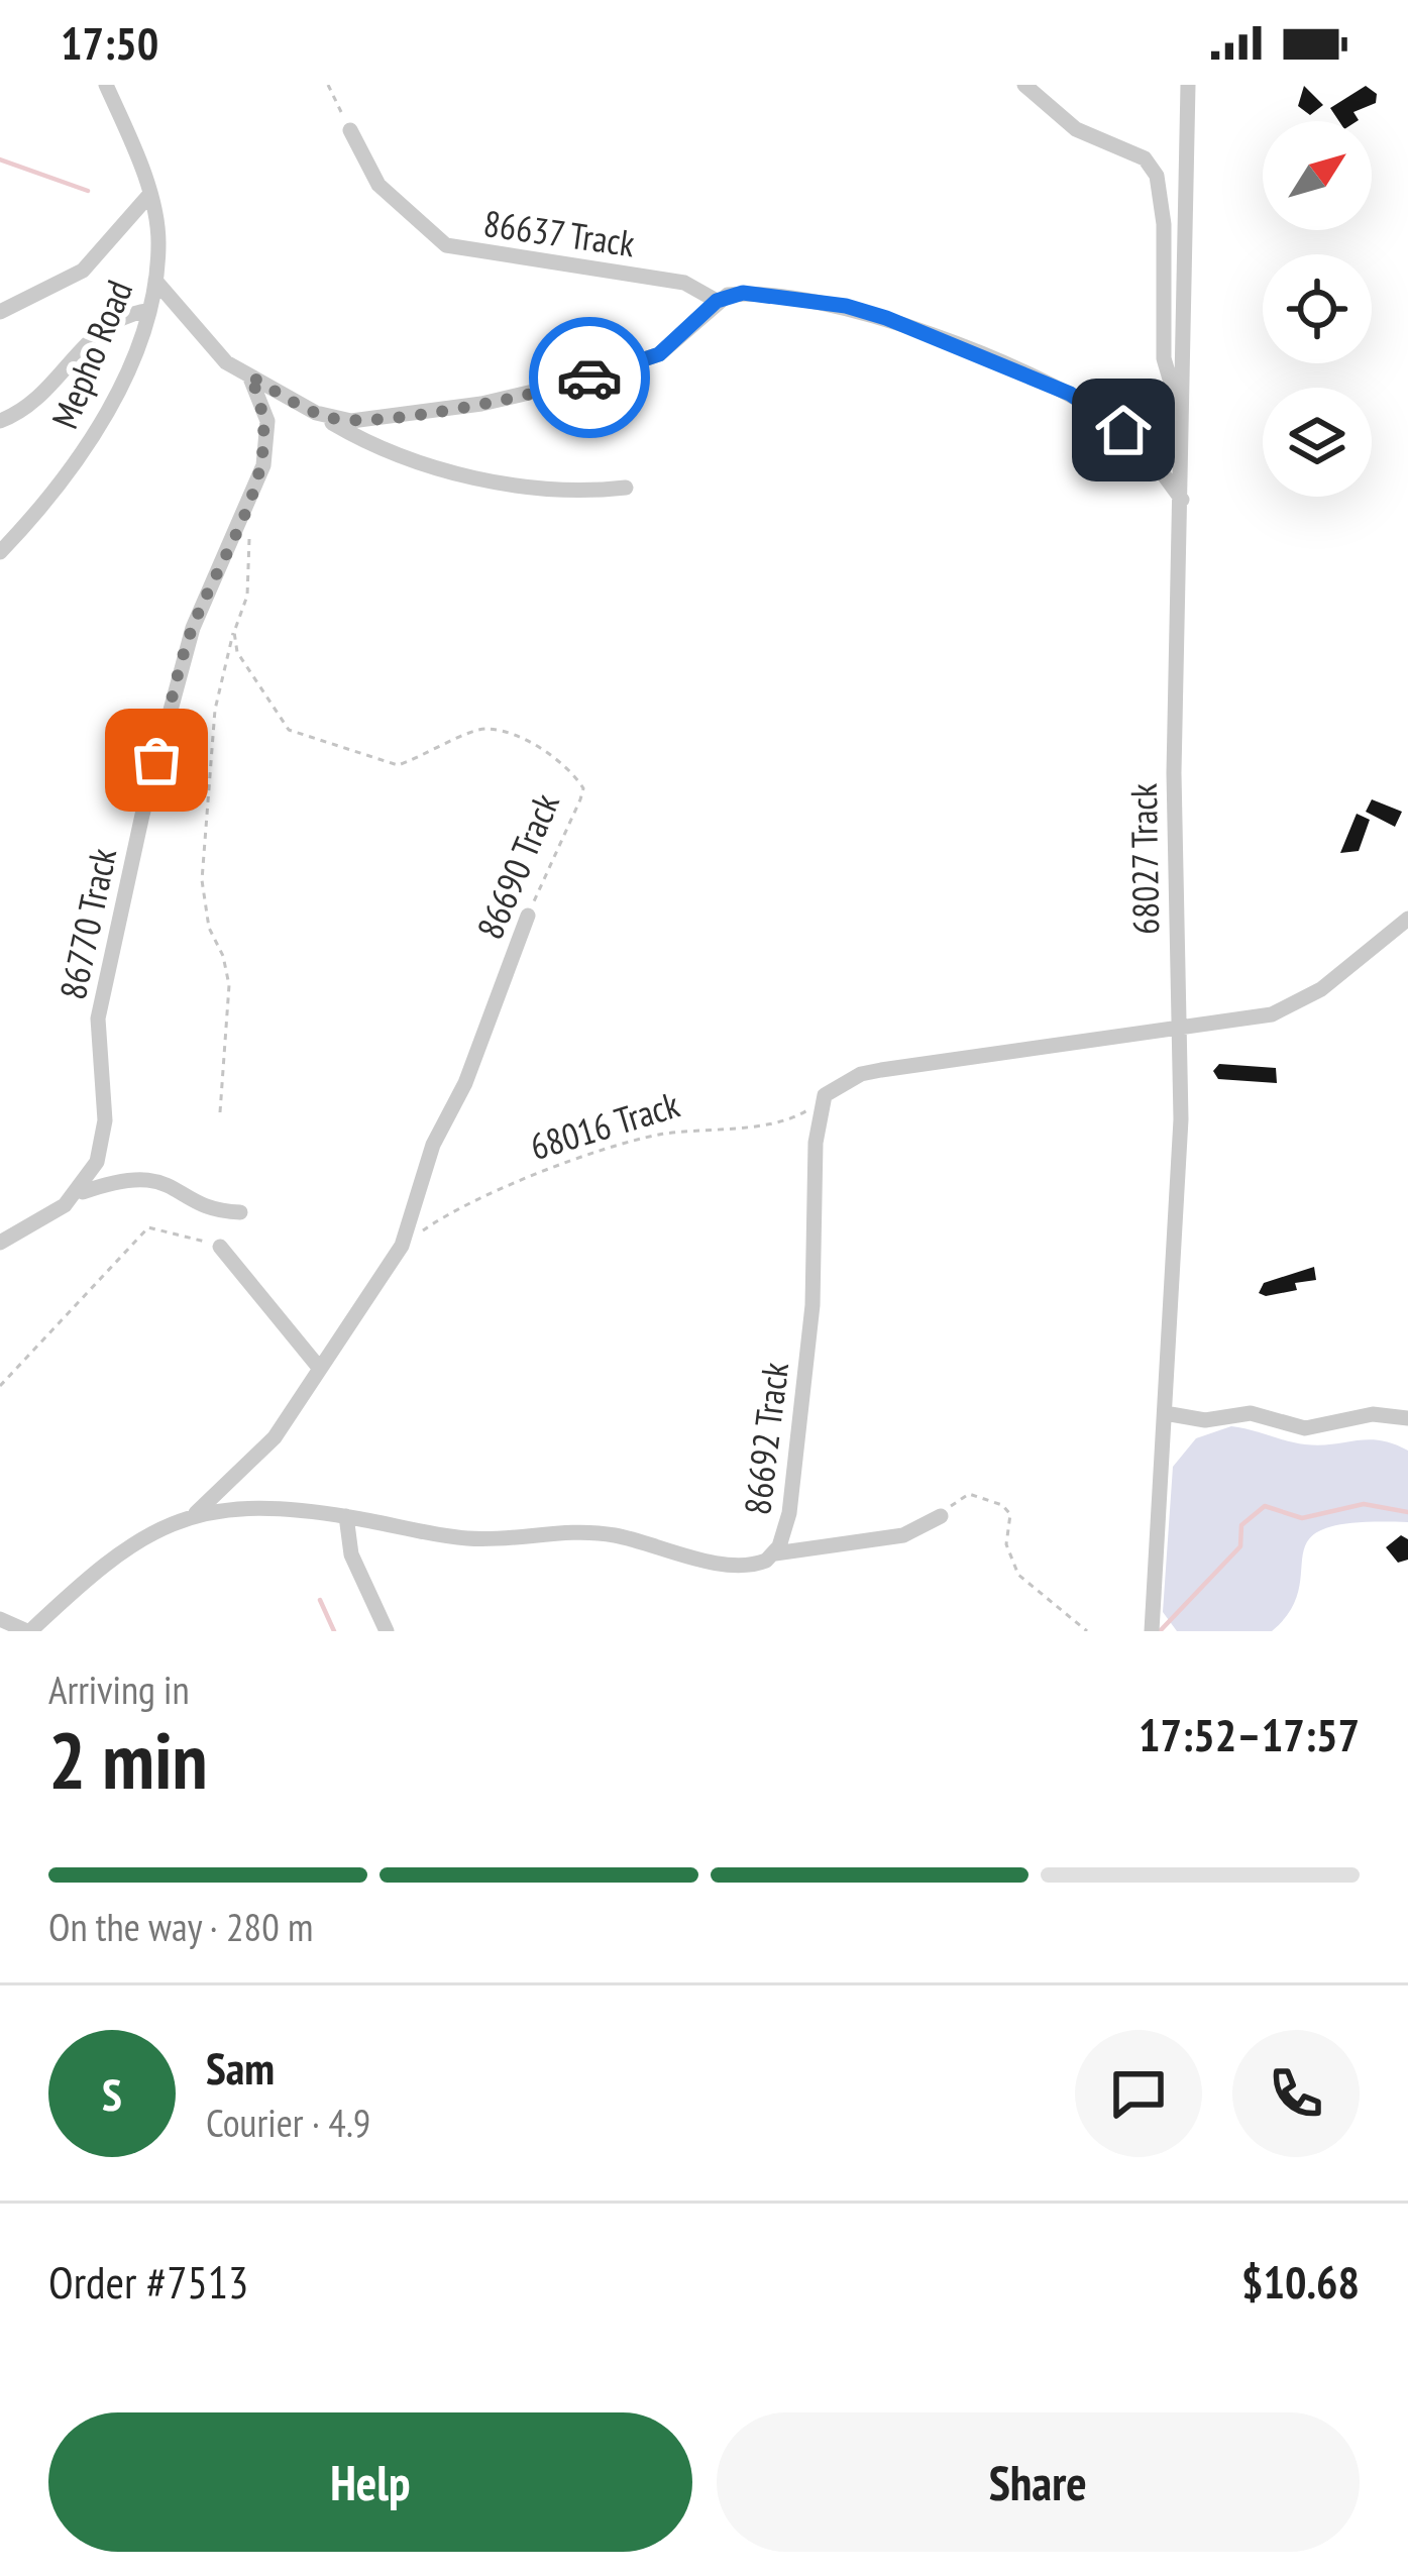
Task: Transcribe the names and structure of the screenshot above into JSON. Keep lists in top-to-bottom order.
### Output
{
  "streets": {
    "street": [
      "86637 Track",
      "Mepho Road",
      "68027 Track",
      "86690 Track",
      "86770 Track",
      "86692 Track"
    ],
    "path": ["68016 Track"]
  },
  "crossings": [
    ["86690 Track", "68016 Track"],
    ["68016 Track", "86692 Track"]
  ],
  "north": "top right",
  "page": {
    "status": "17:50",
    "heading": ["2 min", "Arriving in", "17:52–17:57"],
    "panel": [
      "Sam",
      "Courier · 4.9",
      "Order #7513",
      "$10.68"
    ],
    "bar": "On the way · 280 m",
    "round": "S",
    "buttons": ["Help", "Share"]
  }
}
